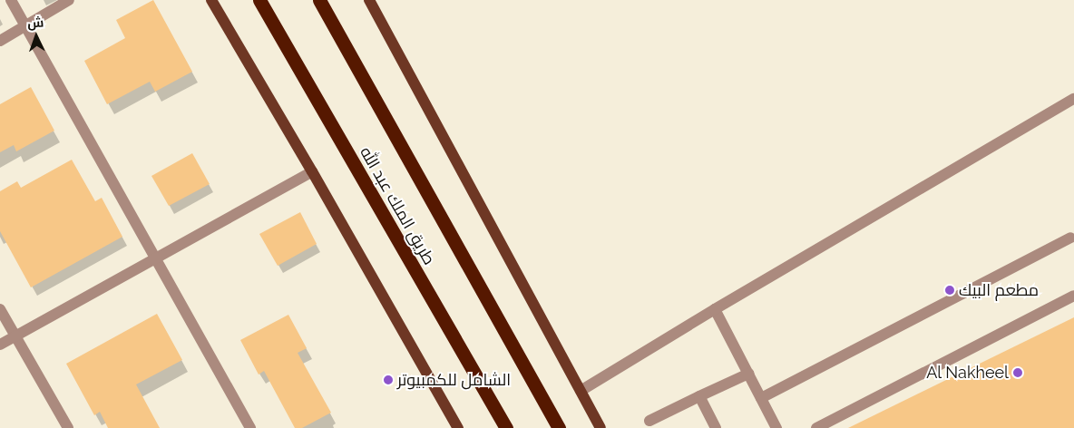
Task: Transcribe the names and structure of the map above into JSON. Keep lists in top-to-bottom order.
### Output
{
  "streets": {
    "highway": ["طريق الملك عبد الله"]
  },
  "places": ["مطعم البيك", "Al Nakheel", "الشامل للكمبيوتر"],
  "north": "top"
}
